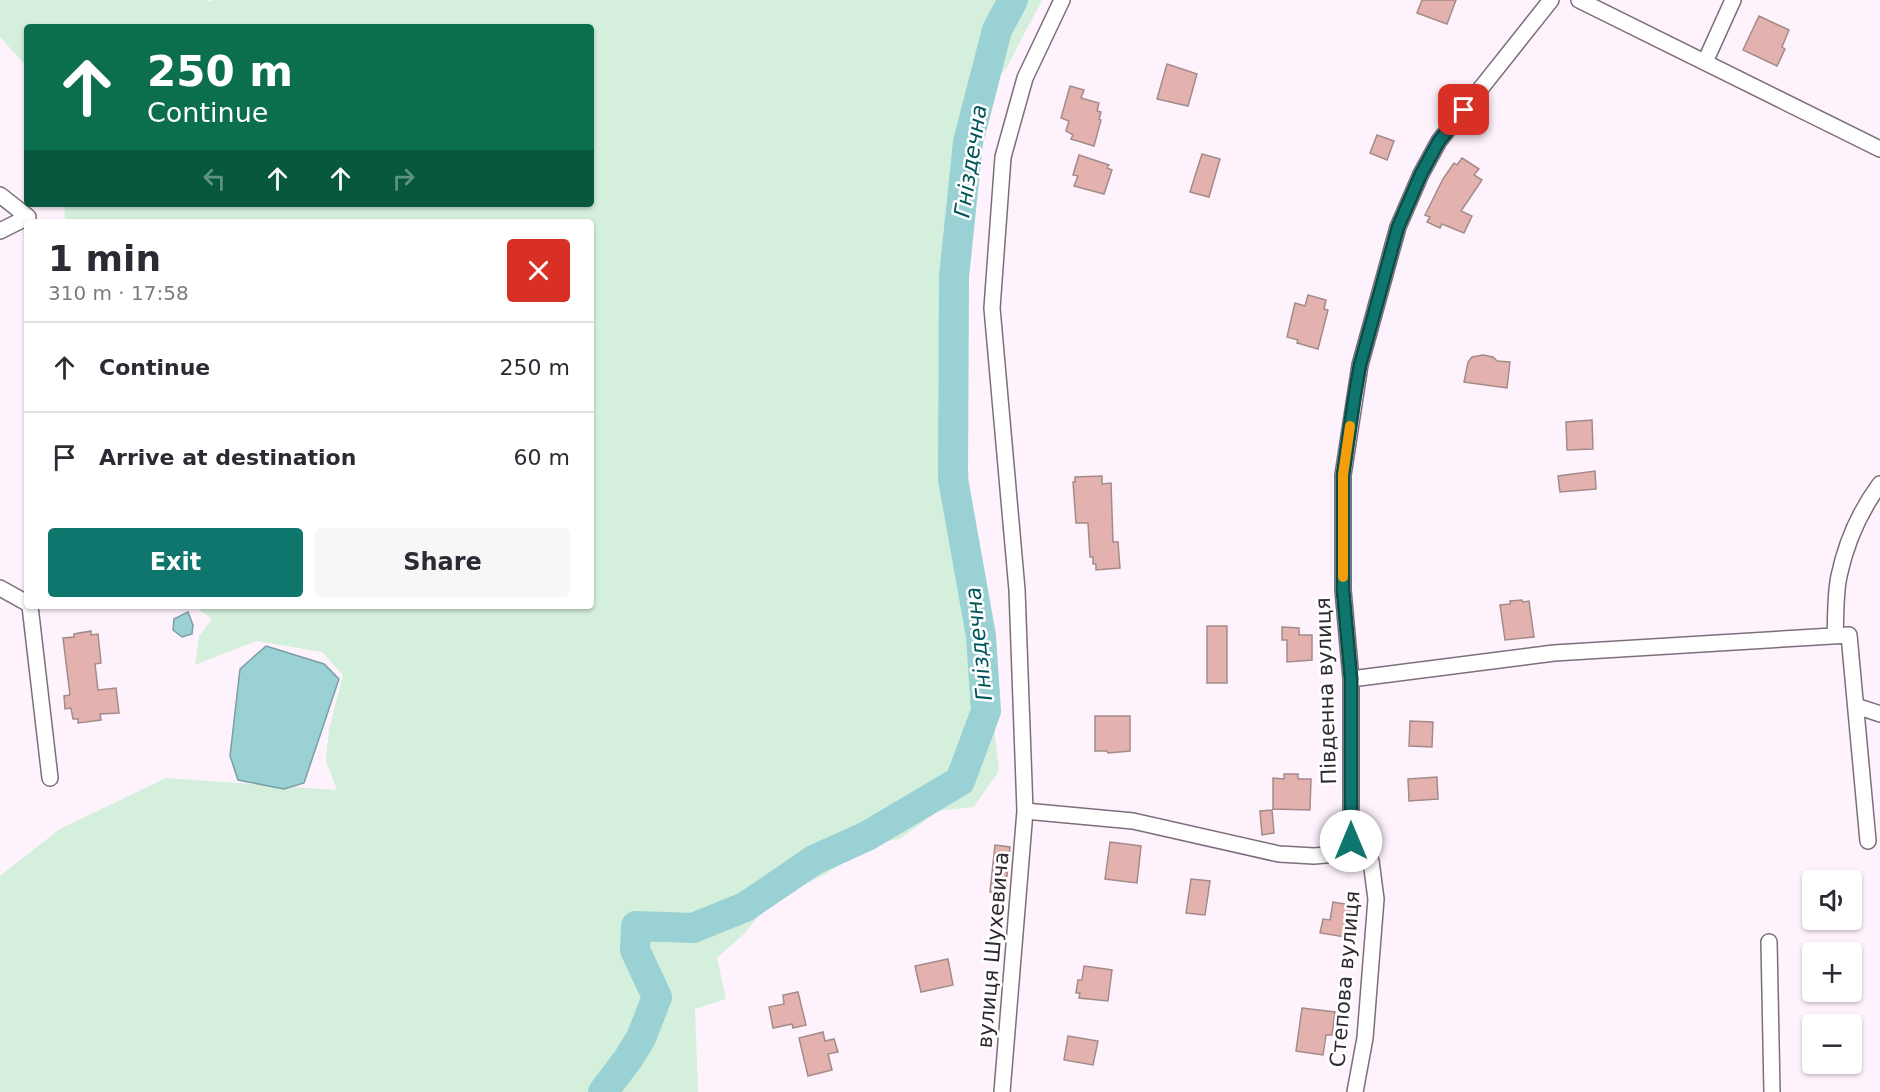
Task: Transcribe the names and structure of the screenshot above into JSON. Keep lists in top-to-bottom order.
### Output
{
  "streets": {
    "street": ["Південна вулиця", "вулиця Шухевича", "Степова вулиця"]
  },
  "crossings": [
    ["Південна вулиця", "Степова вулиця"]
  ],
  "water": ["Гніздечна"],
  "page": {
    "turn": ["250 m", "Continue"],
    "heading": ["1 min", "310 m · 17:58"],
    "list": [
      {
        "name": "Continue",
        "value": "250 m"
      },
      {
        "name": "Arrive at destination",
        "value": "60 m"
      }
    ],
    "buttons": ["Exit", "Share"],
    "map_buttons": ["+", "−"]
  }
}
